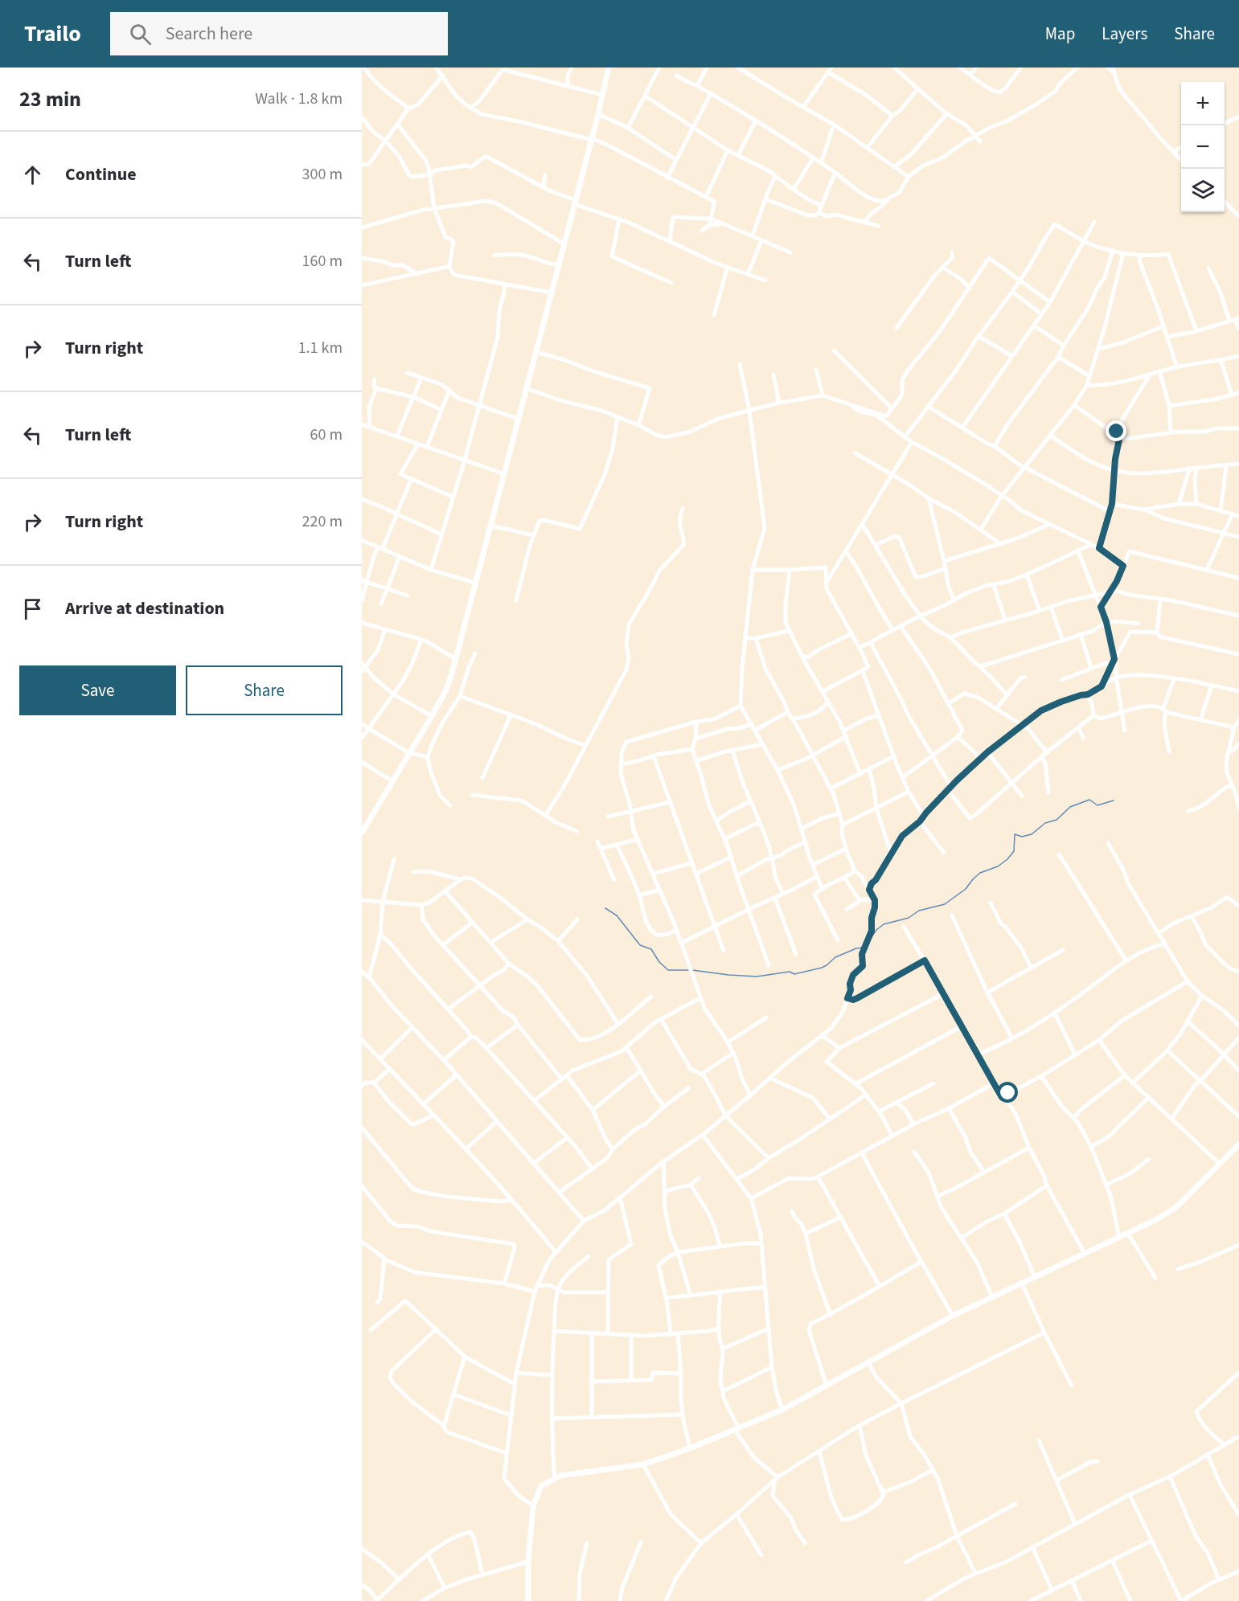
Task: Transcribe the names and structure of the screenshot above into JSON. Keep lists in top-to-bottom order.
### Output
{
  "page": {
    "header": "Trailo",
    "search": "Search here",
    "nav": ["Map", "Layers", "Share"],
    "heading": ["23 min", "Walk · 1.8 km"],
    "map_buttons": ["+", "−"],
    "list": [
      ["Continue", "300 m"],
      ["Turn left", "160 m"],
      ["Turn right", "1.1 km"],
      ["Turn left", "60 m"],
      ["Turn right", "220 m"],
      "Arrive at destination"
    ],
    "buttons": ["Save", "Share"]
  }
}
